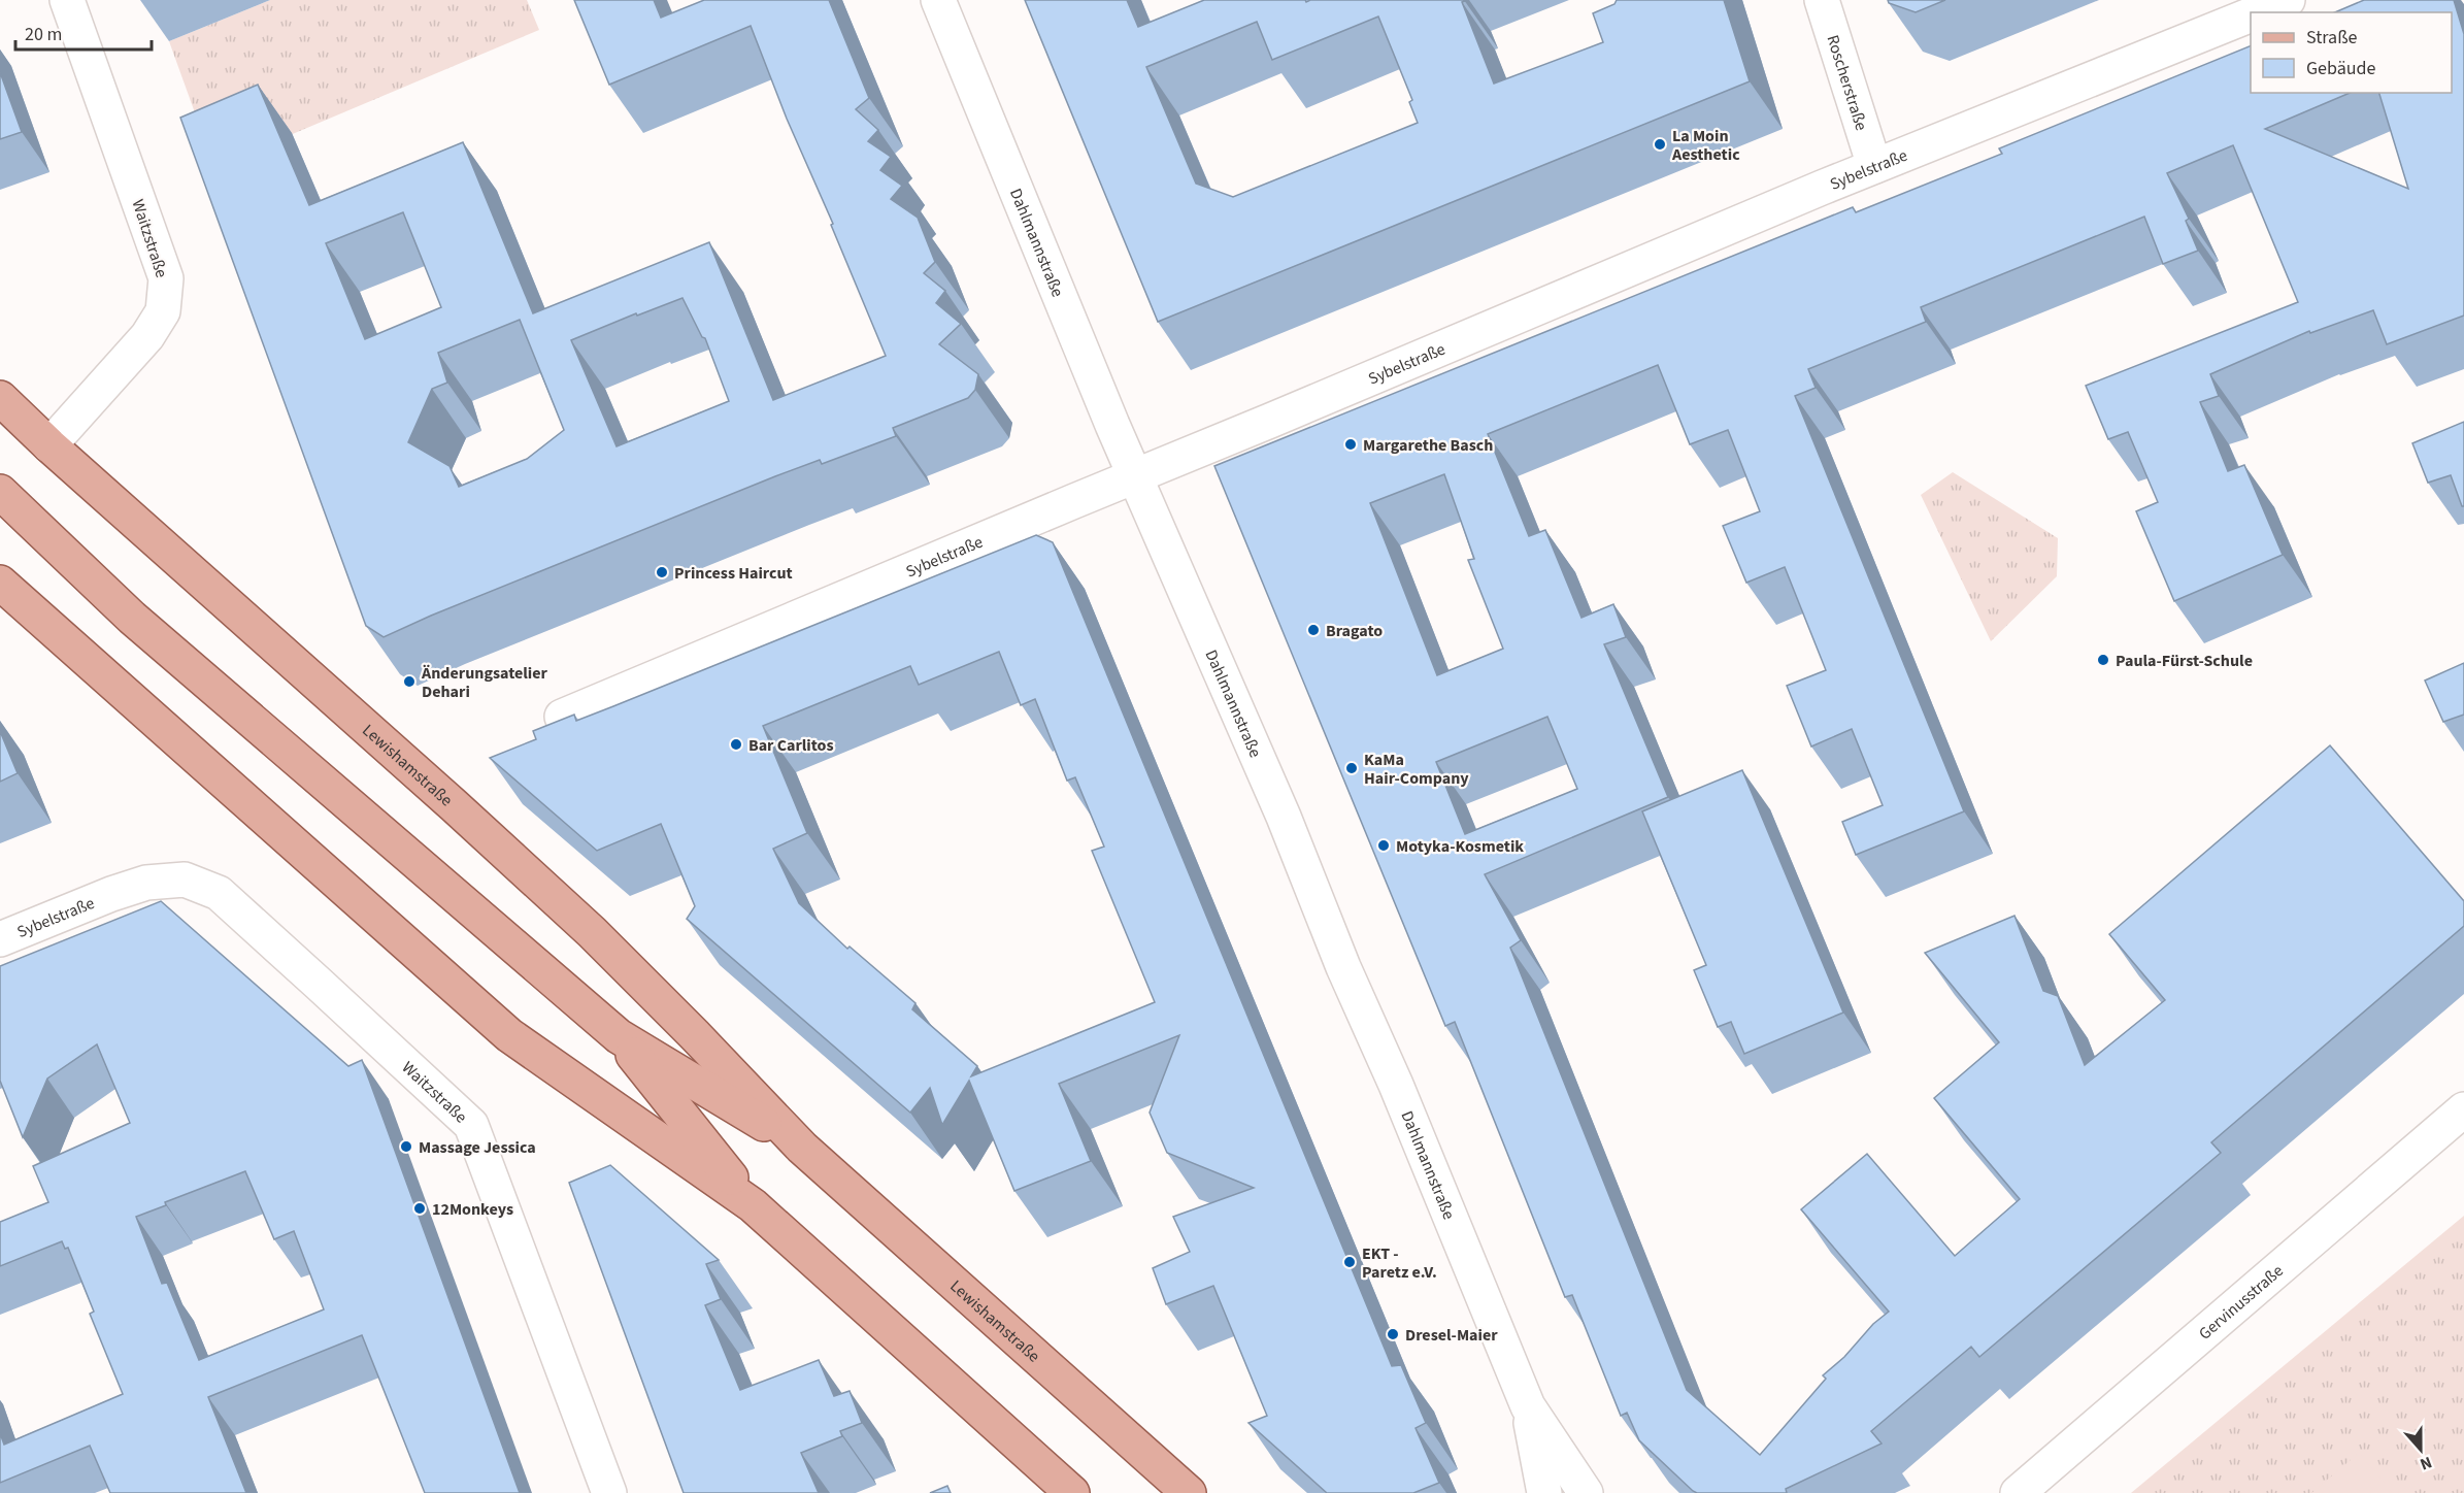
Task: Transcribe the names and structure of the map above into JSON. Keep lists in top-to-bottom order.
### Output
{
  "streets": {
    "main road": ["Lewishamstraße"],
    "street": [
      "Roscherstraße",
      "Sybelstraße",
      "Waitzstraße",
      "Dahlmannstraße",
      "Gervinusstraße"
    ]
  },
  "crossings": [
    ["Roscherstraße", "Sybelstraße"],
    ["Sybelstraße", "Waitzstraße"],
    ["Sybelstraße", "Dahlmannstraße"],
    ["Waitzstraße", "Lewishamstraße"]
  ],
  "places": [
    "La Moin Aesthetic",
    "Margarethe Basch",
    "Princess Haircut",
    "Bragato",
    "Paula-Fürst-Schule",
    "Änderungsatelier Dehari",
    "Bar Carlitos",
    "KaMa Hair-Company",
    "Motyka-Kosmetik",
    "Massage Jessica",
    "12Monkeys",
    "EKT - Paretz e.V.",
    "Dresel-Maier"
  ],
  "legend": ["Straße", "Gebäude"],
  "scale_bar": "20 m",
  "north": "bottom"
}
